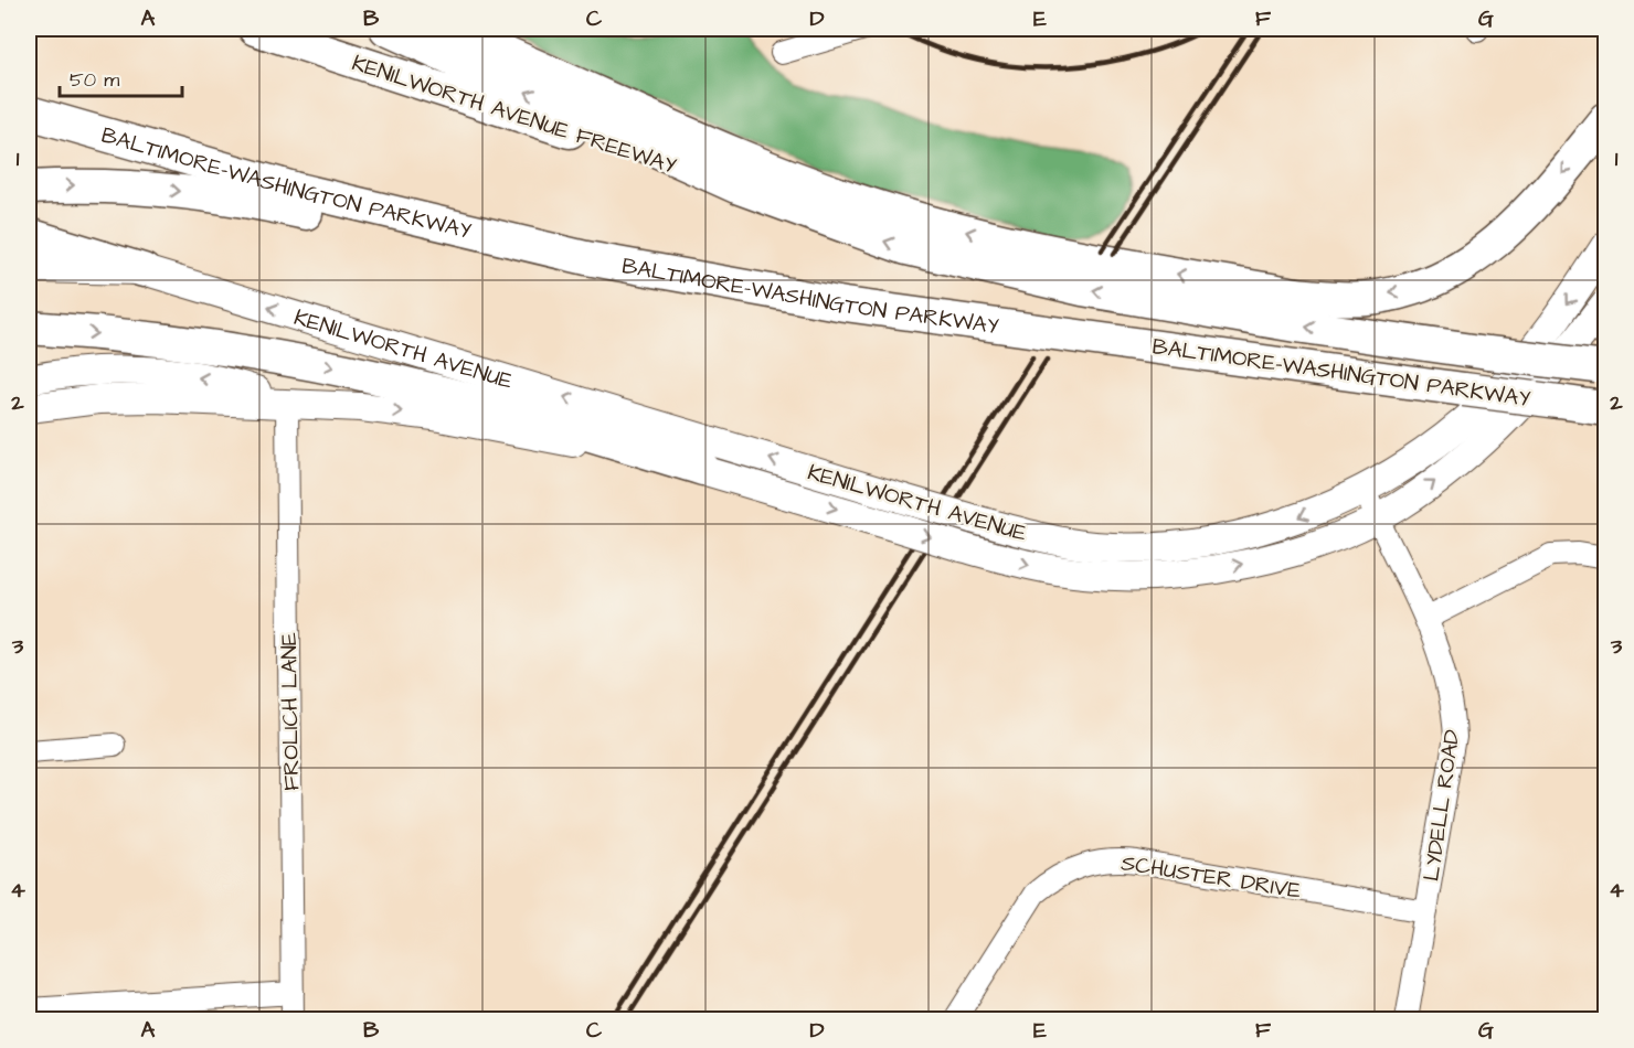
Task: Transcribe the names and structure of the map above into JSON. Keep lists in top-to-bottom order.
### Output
{
  "streets": {
    "highway": ["KENILWORTH AVENUE FREEWAY", "BALTIMORE-WASHINGTON PARKWAY"],
    "main road": ["KENILWORTH AVENUE"],
    "street": ["FROLICH LANE", "LYDELL ROAD", "SCHUSTER DRIVE"]
  },
  "crossings": [
    ["KENILWORTH AVENUE FREEWAY", "BALTIMORE-WASHINGTON PARKWAY"],
    ["KENILWORTH AVENUE", "FROLICH LANE"],
    ["KENILWORTH AVENUE", "LYDELL ROAD"],
    ["LYDELL ROAD", "SCHUSTER DRIVE"]
  ],
  "scale_bar": "50 m",
  "grid": {
    "columns": [
      "A",
      "B",
      "C",
      "D",
      "E",
      "F",
      "G"
    ],
    "rows": [
      "1",
      "2",
      "3",
      "4"
    ]
  }
}
